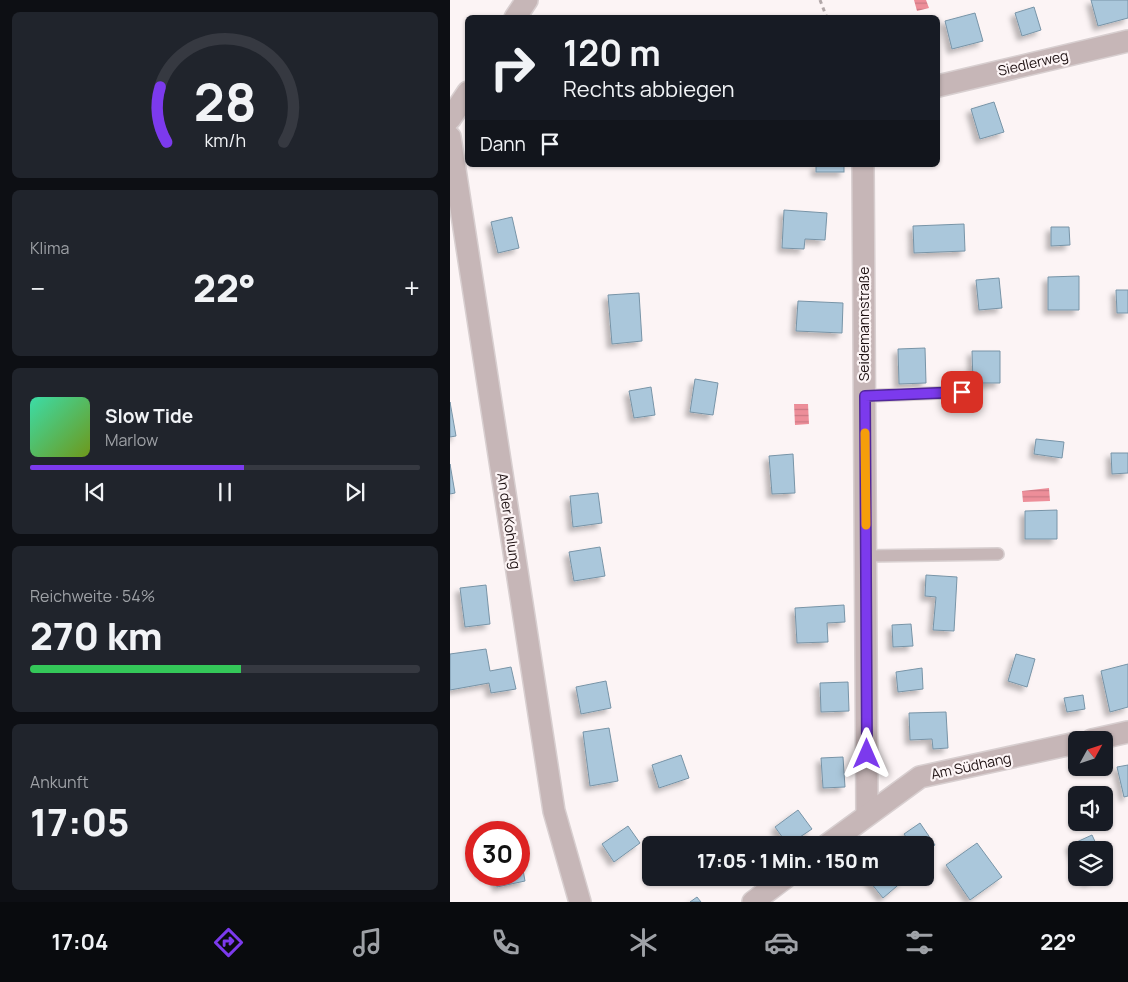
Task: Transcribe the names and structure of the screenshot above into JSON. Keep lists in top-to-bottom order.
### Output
{
  "streets": {
    "street": [
      "Siedlerweg",
      "Seidemannstraße",
      "An der Kohlung",
      "Am Südhang"
    ]
  },
  "crossings": [
    ["Seidemannstraße", "Am Südhang"]
  ],
  "north": "top right",
  "page": {
    "turn": ["120 m", "Rechts abbiegen"],
    "then": "Dann",
    "tile": [
      "Klima",
      ["Reichweite · 54%", "270 km"],
      ["Ankunft", "17:05"]
    ],
    "heat": ["−", "22°", "+"],
    "song": ["Slow Tide", "Marlow"],
    "limit": "30",
    "trip": "17:05 · 1 Min. · 150 m",
    "tabs": ["17:04", "22°"],
    "gauge": ["28", "km/h"]
  }
}
